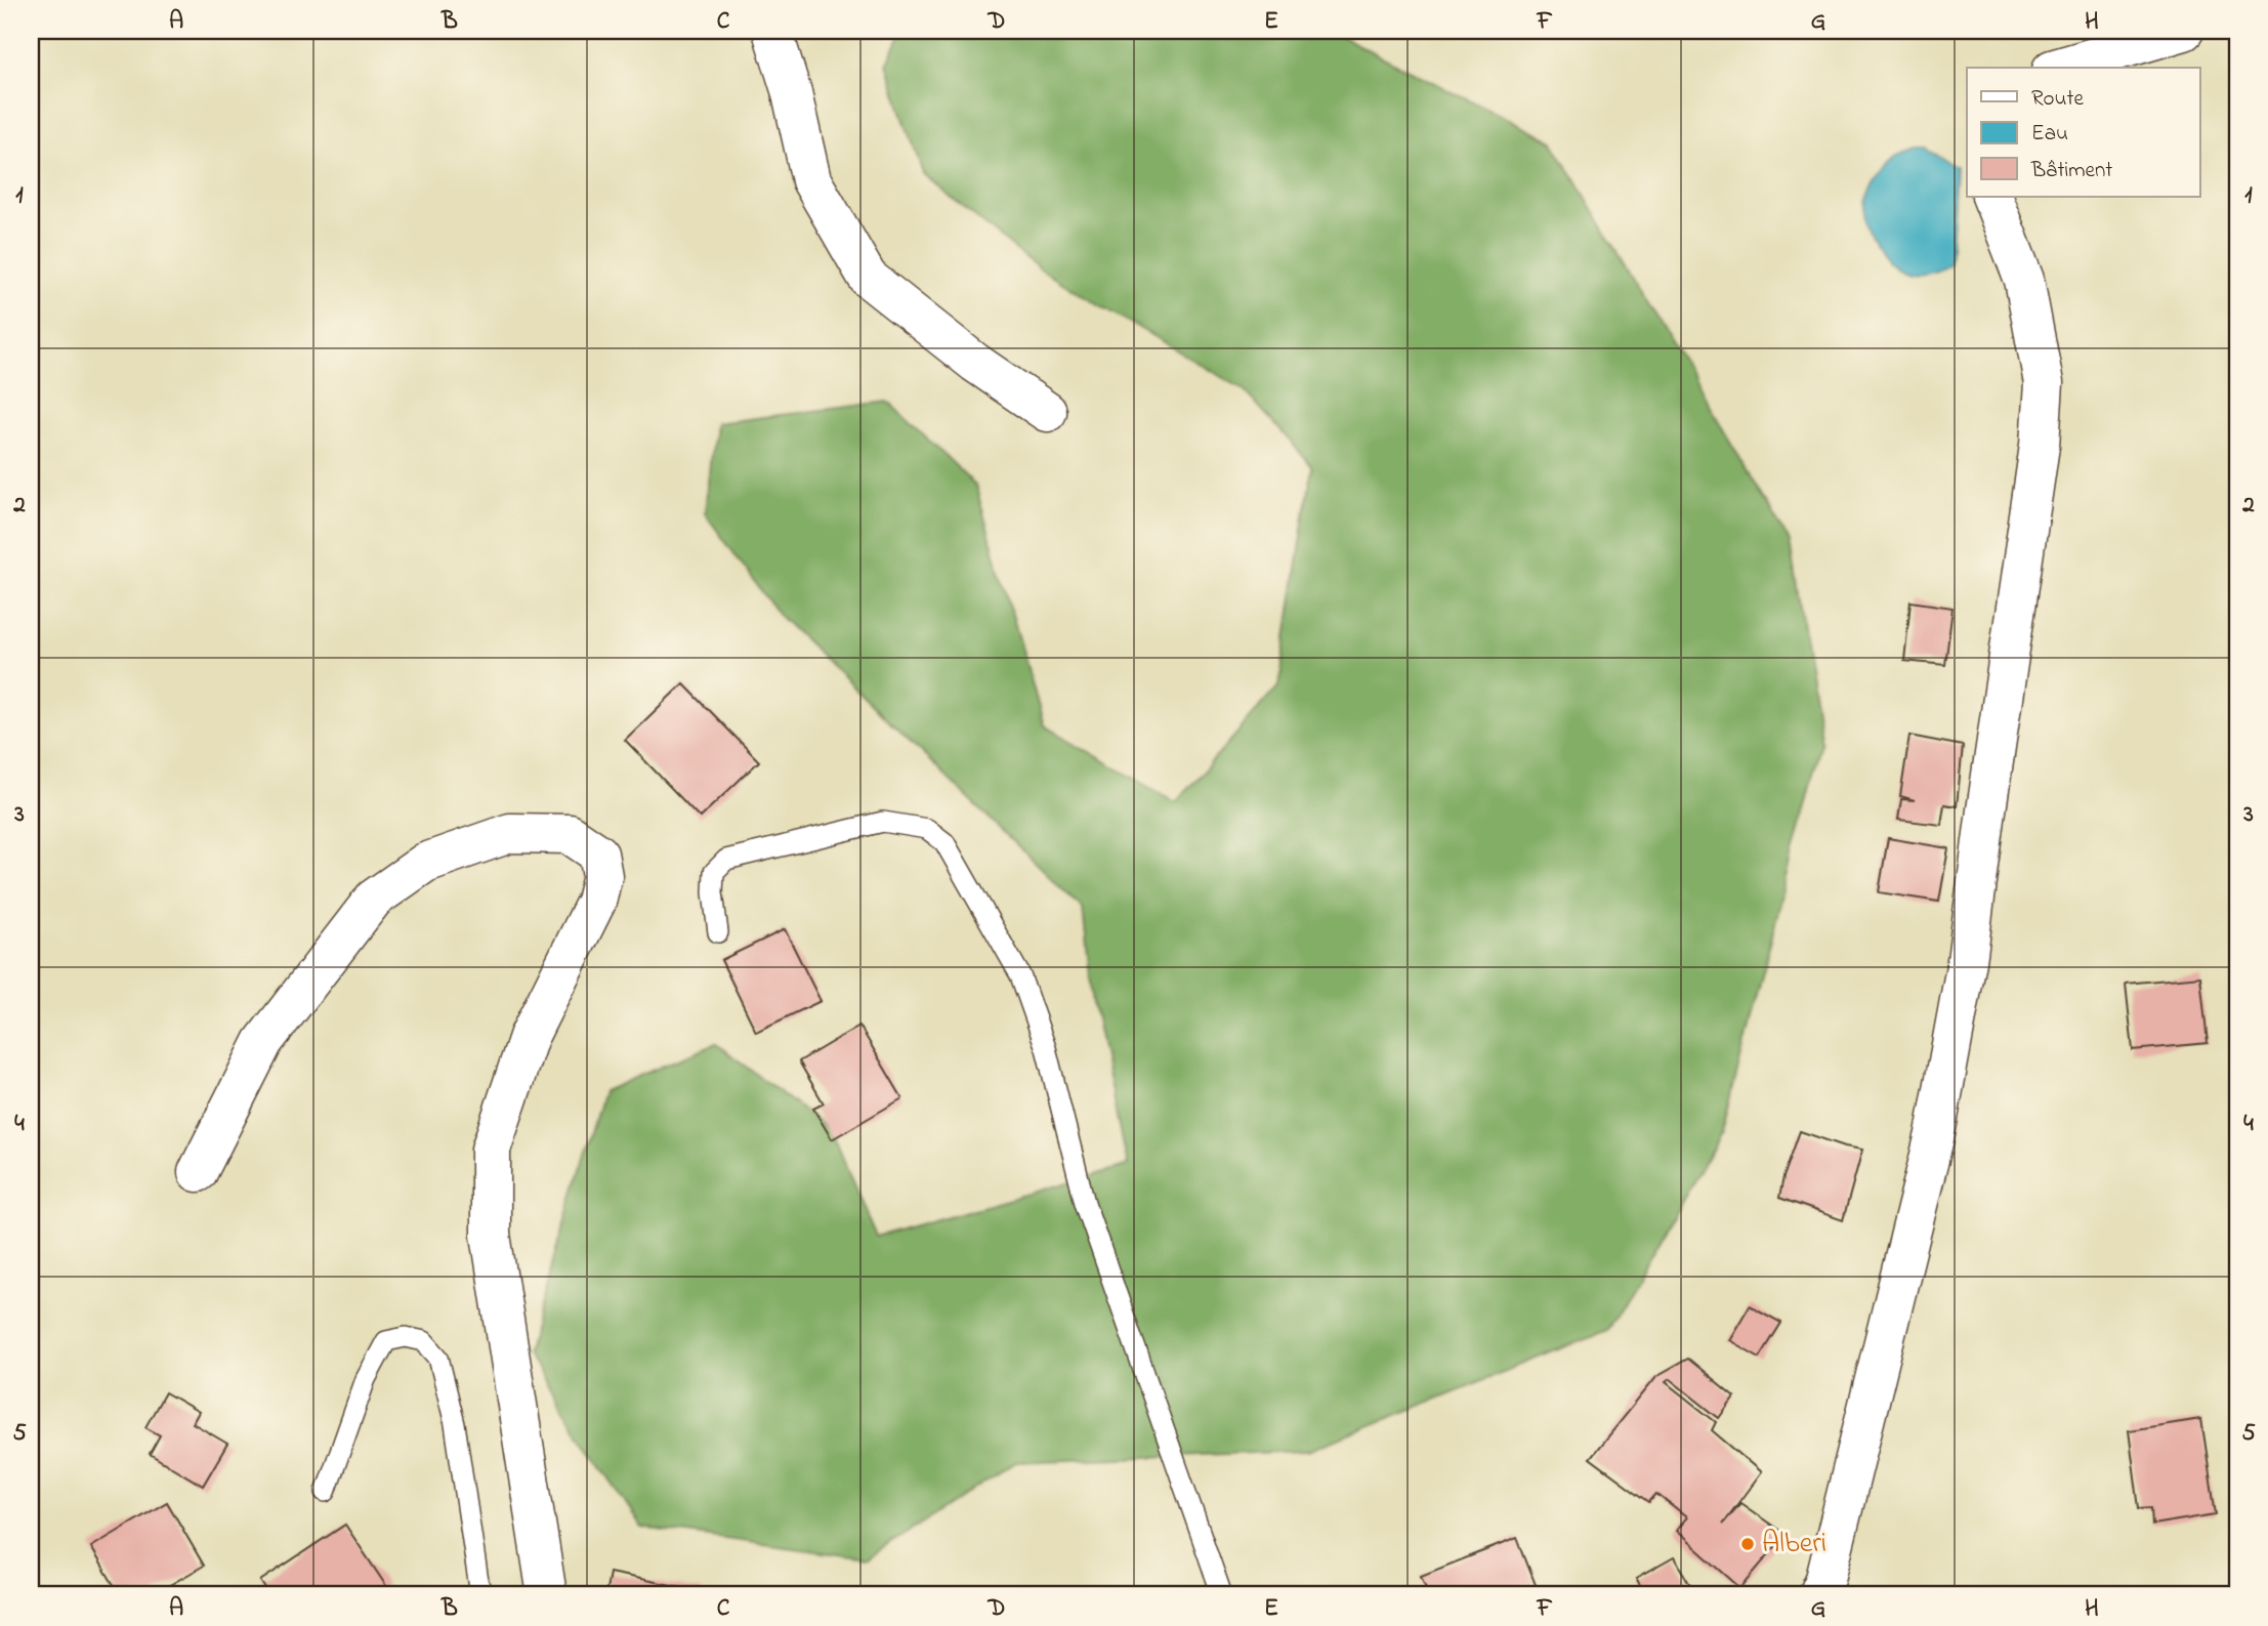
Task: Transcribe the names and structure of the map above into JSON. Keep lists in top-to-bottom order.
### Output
{
  "places": ["Alberi"],
  "legend": ["Route", "Eau", "Bâtiment"],
  "grid": {
    "columns": [
      "A",
      "B",
      "C",
      "D",
      "E",
      "F",
      "G",
      "H"
    ],
    "rows": [
      "1",
      "2",
      "3",
      "4",
      "5"
    ]
  }
}
